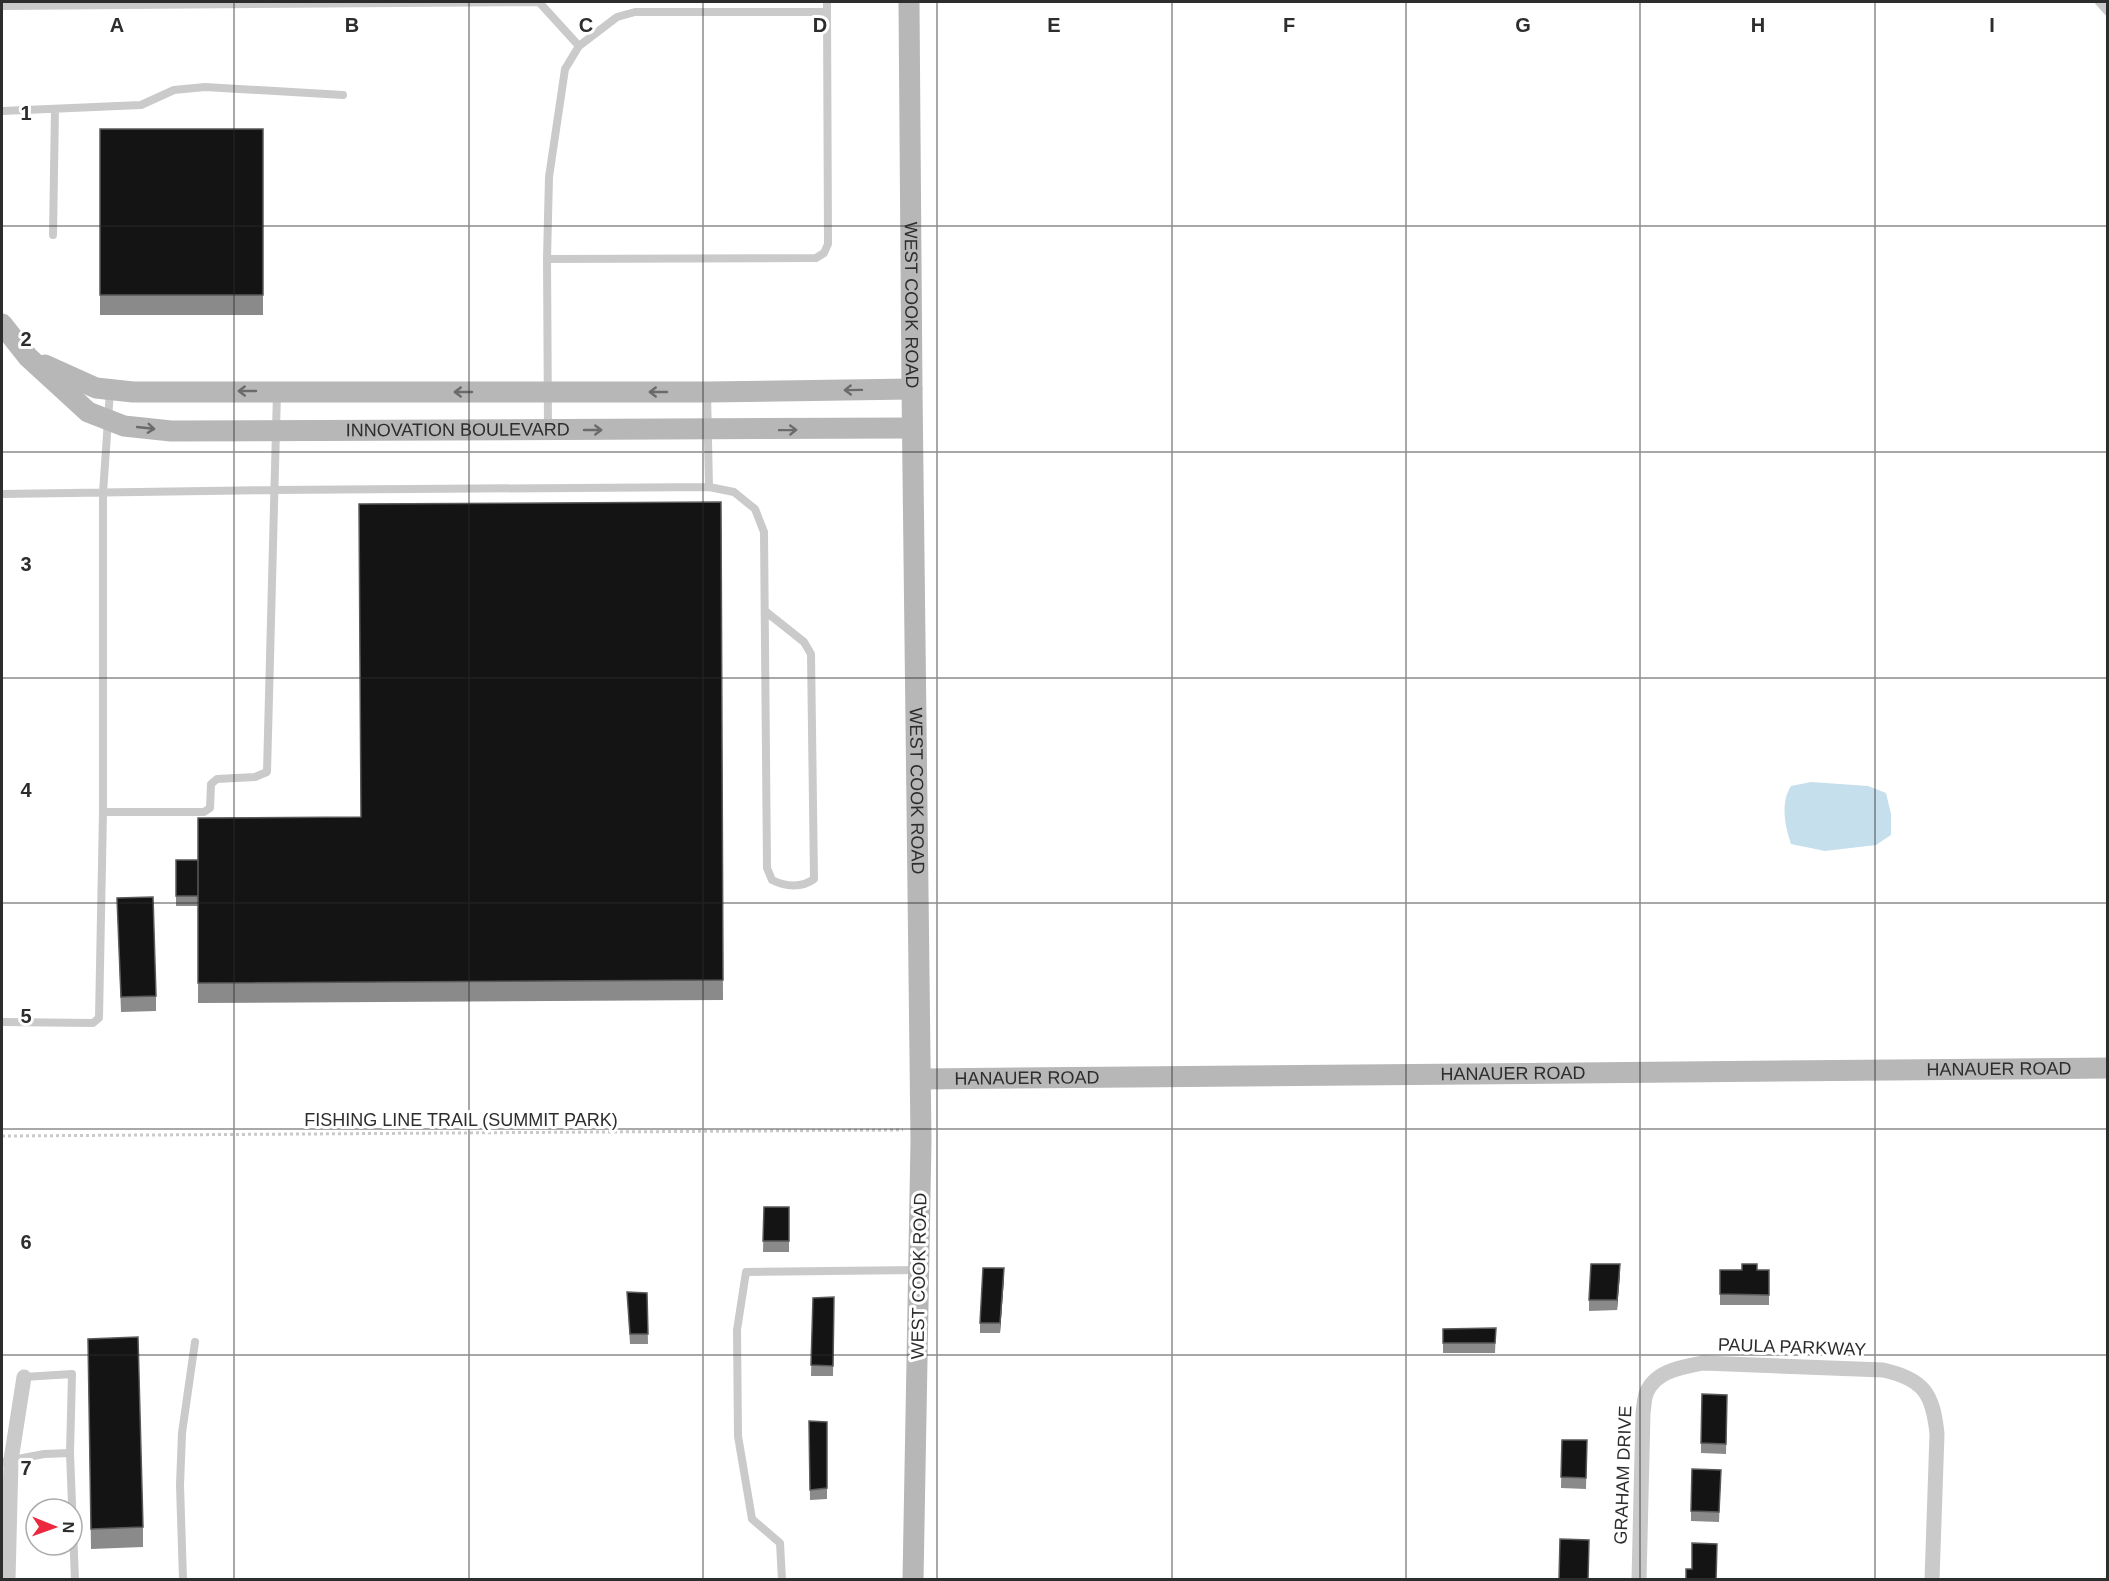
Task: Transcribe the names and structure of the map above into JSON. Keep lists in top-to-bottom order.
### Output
{
  "streets": {
    "street": [
      "WEST COOK ROAD",
      "INNOVATION BOULEVARD",
      "HANAUER ROAD",
      "PAULA PARKWAY",
      "GRAHAM DRIVE"
    ],
    "path": ["FISHING LINE TRAIL (SUMMIT PARK)"]
  },
  "crossings": [
    ["WEST COOK ROAD", "INNOVATION BOULEVARD"],
    ["WEST COOK ROAD", "HANAUER ROAD"],
    ["WEST COOK ROAD", "FISHING LINE TRAIL (SUMMIT PARK)"],
    ["PAULA PARKWAY", "GRAHAM DRIVE"]
  ],
  "north": "right",
  "grid": {
    "columns": [
      "A",
      "B",
      "C",
      "D",
      "E",
      "F",
      "G",
      "H",
      "I"
    ],
    "rows": [
      "1",
      "2",
      "3",
      "4",
      "5",
      "6",
      "7"
    ]
  }
}
